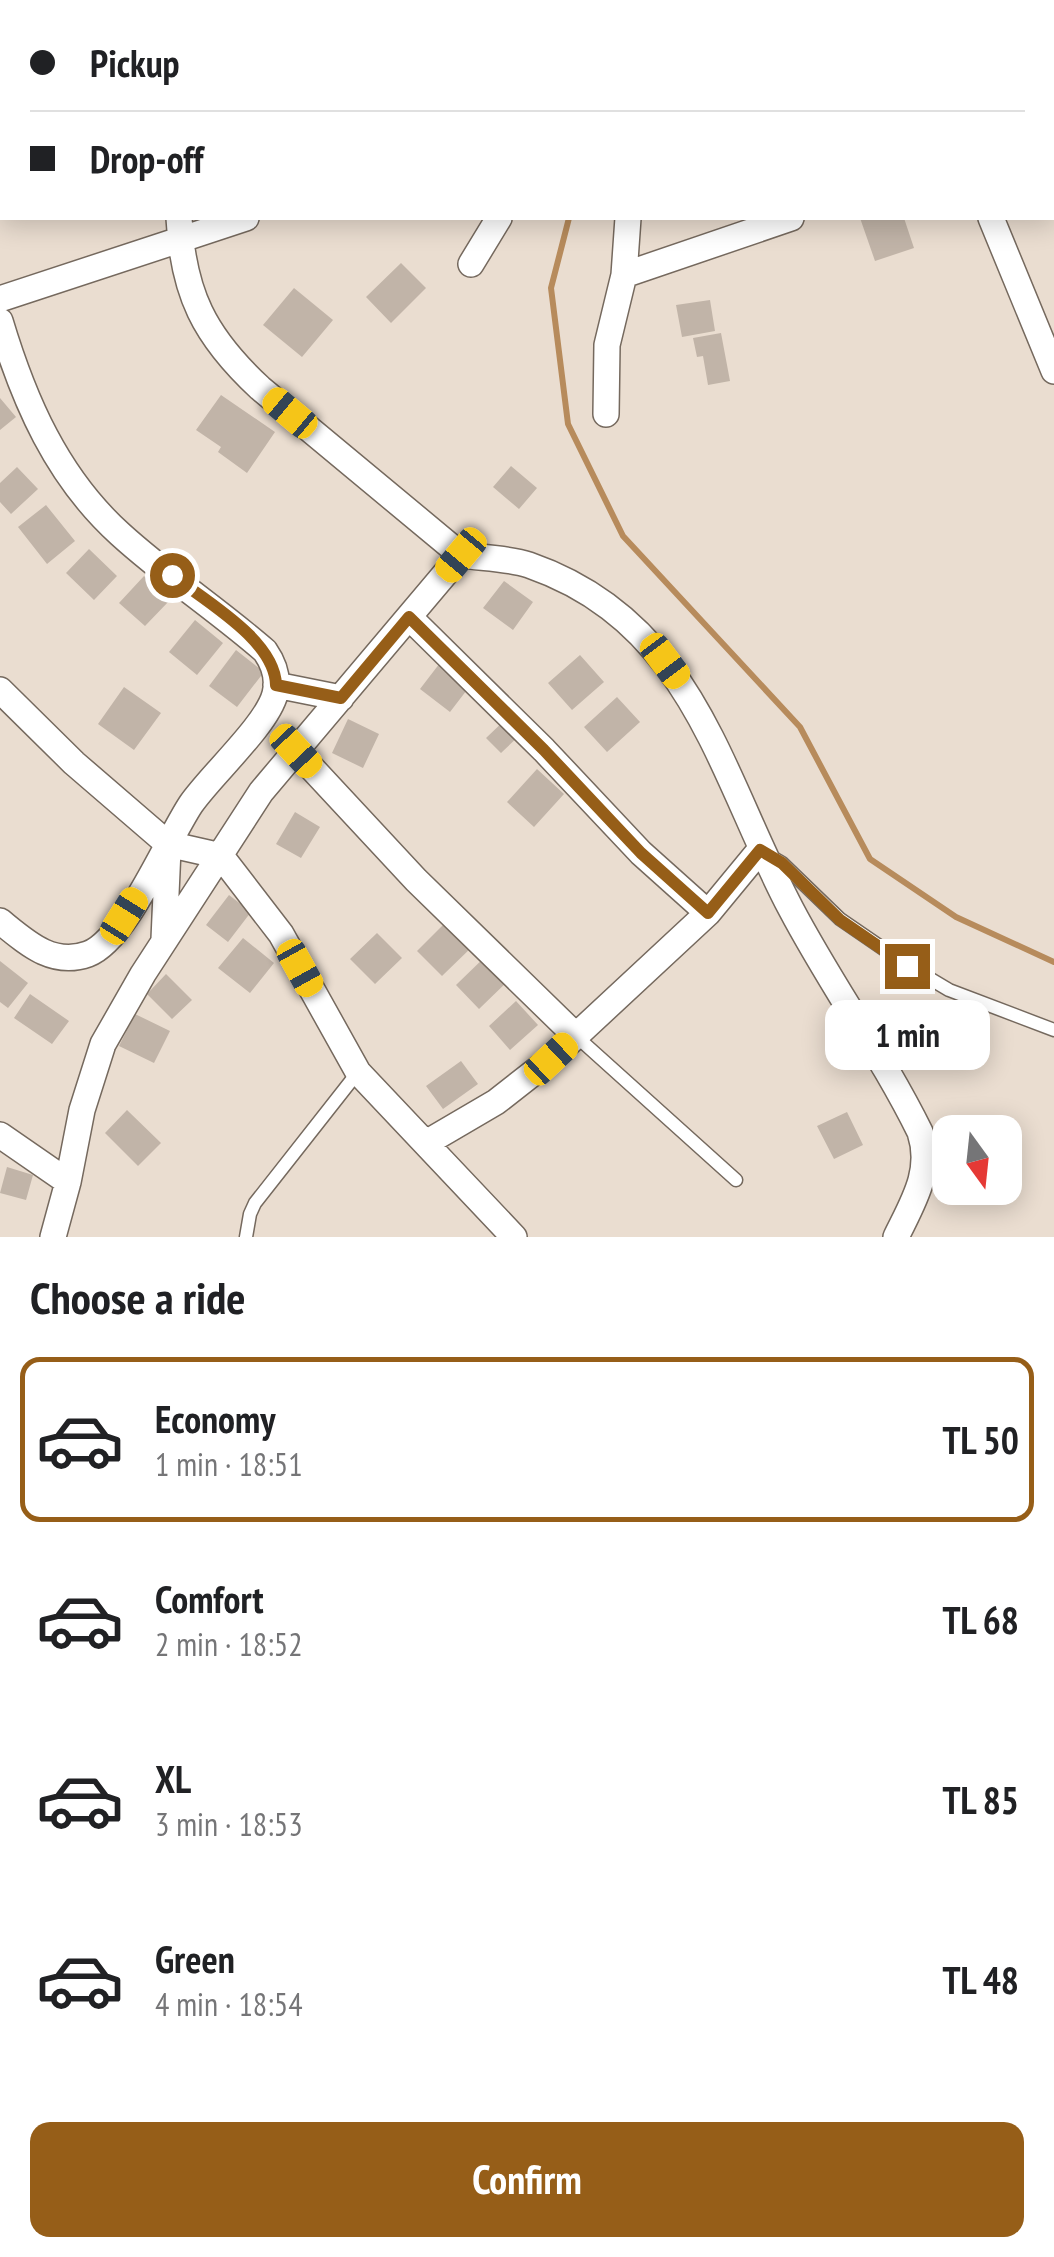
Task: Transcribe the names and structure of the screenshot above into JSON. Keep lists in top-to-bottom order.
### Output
{
  "north": "bottom",
  "page": {
    "banner": ["Pickup", "Drop-off"],
    "bubble": "1 min",
    "heading": "Choose a ride",
    "list": [
      {
        "name": "Economy",
        "note": "1 min · 18:51",
        "value": "TL 50"
      },
      {
        "name": "Comfort",
        "note": "2 min · 18:52",
        "value": "TL 68"
      },
      {
        "name": "XL",
        "note": "3 min · 18:53",
        "value": "TL 85"
      },
      {
        "name": "Green",
        "note": "4 min · 18:54",
        "value": "TL 48"
      }
    ],
    "buttons": "Confirm"
  }
}
